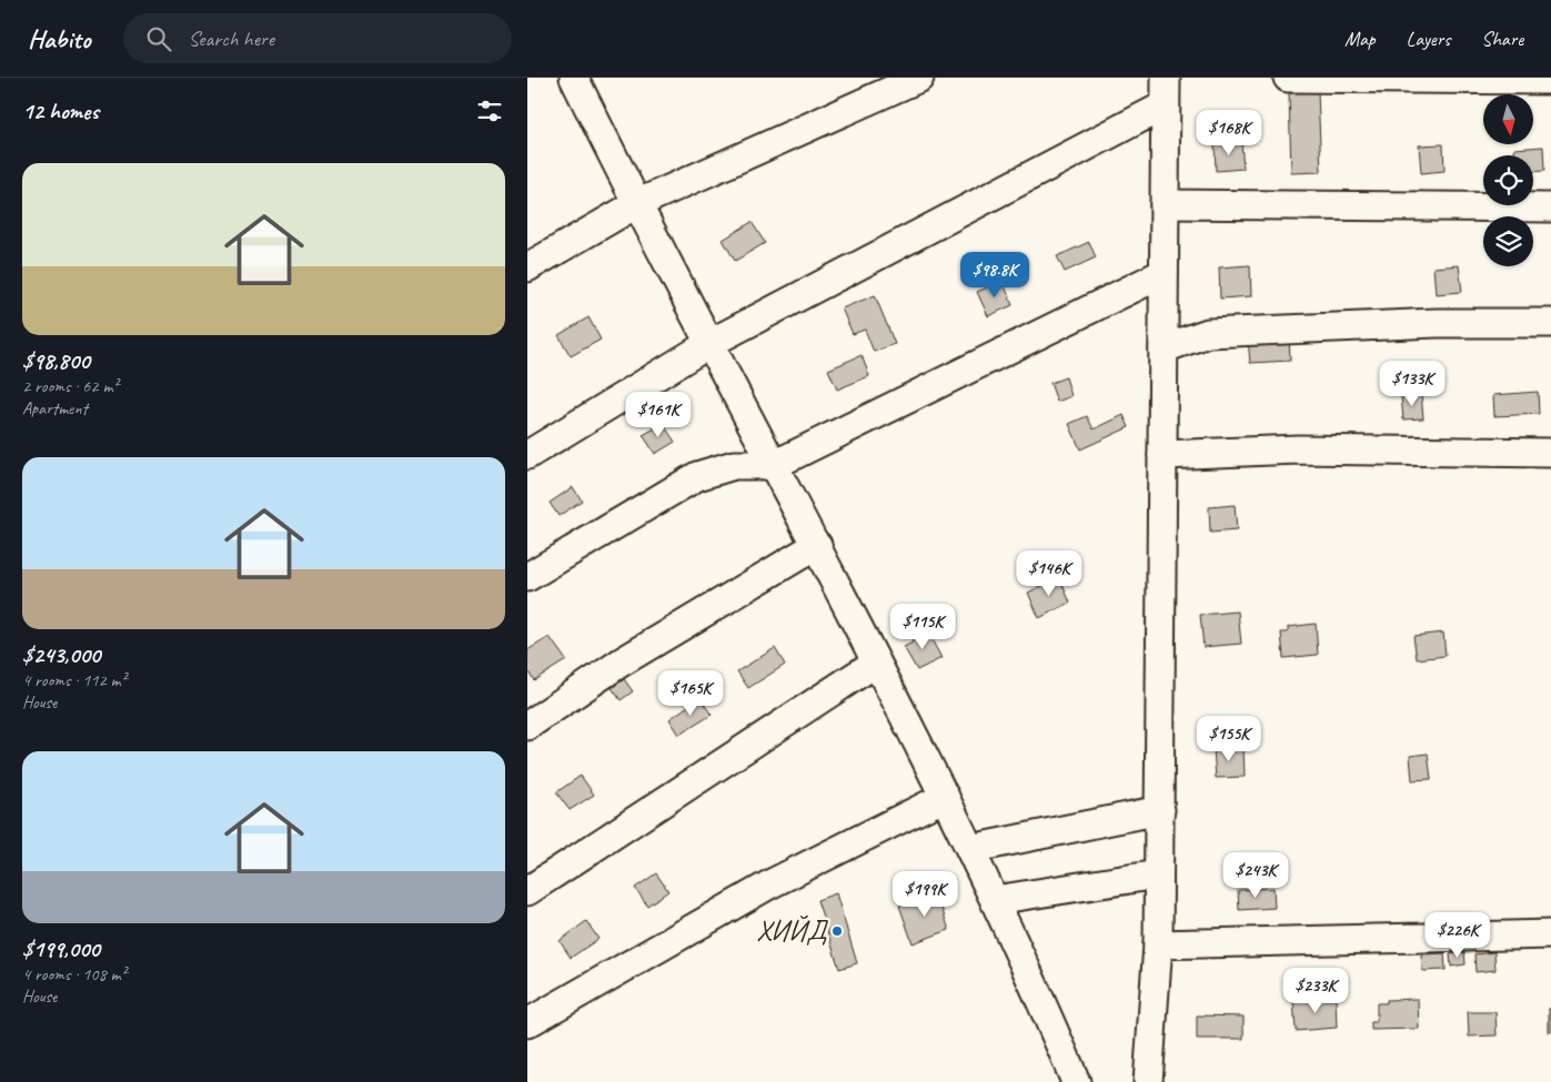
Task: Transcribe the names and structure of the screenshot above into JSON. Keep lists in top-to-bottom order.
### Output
{
  "places": ["ХИЙД"],
  "north": "bottom",
  "page": {
    "header": "Habito",
    "search": "Search here",
    "nav": ["Map", "Layers", "Share"],
    "heading": "12 homes",
    "price": [
      "$168K",
      "$98.8K",
      "$133K",
      "$161K",
      "$146K",
      "$115K",
      "$165K",
      "$155K",
      "$243K",
      "$199K",
      "$226K",
      "$233K"
    ],
    "list": [
      {
        "name": "$98,800",
        "note": "2 rooms · 62 m² · Apartment"
      },
      {
        "name": "$243,000",
        "note": "4 rooms · 112 m² · House"
      },
      {
        "name": "$199,000",
        "note": "4 rooms · 108 m² · House"
      }
    ]
  }
}
